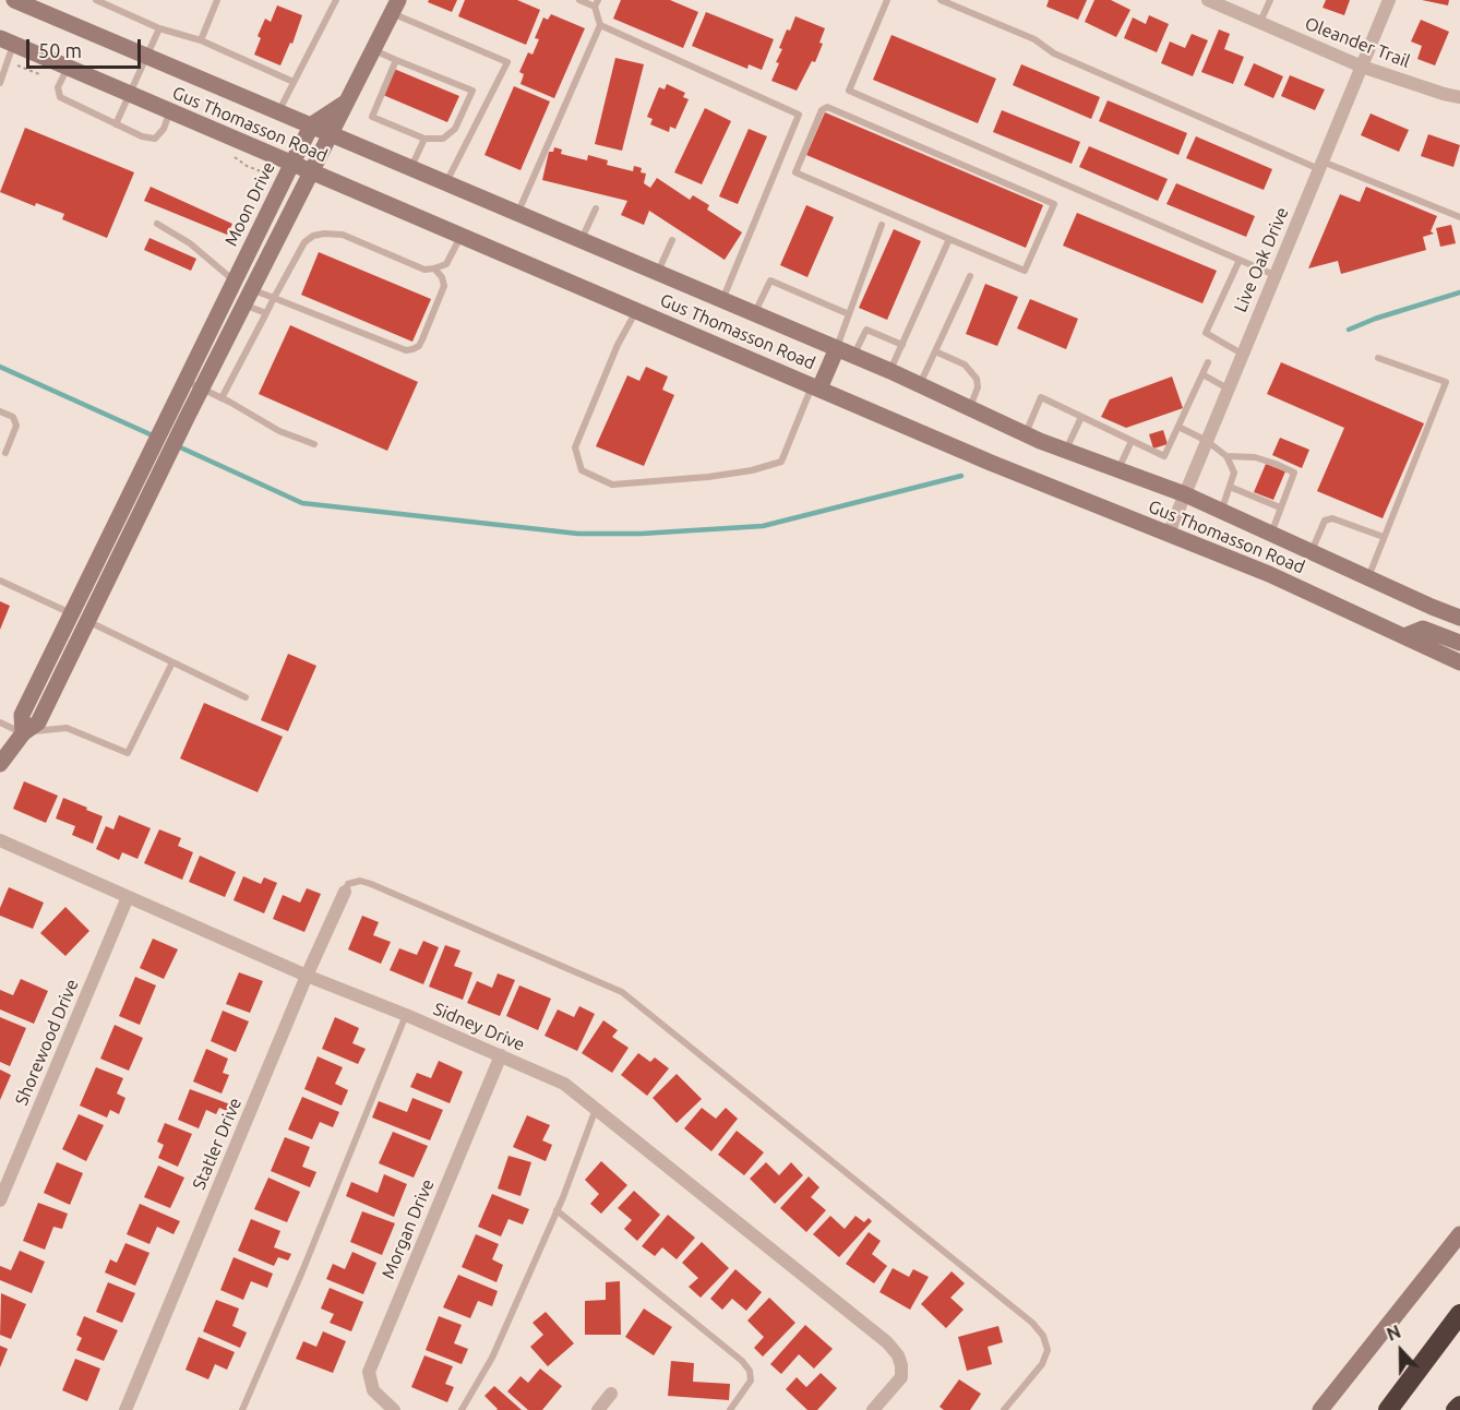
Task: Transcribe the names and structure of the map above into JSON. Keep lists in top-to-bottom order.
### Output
{
  "streets": {
    "main road": ["Gus Thomasson Road", "Moon Drive"],
    "street": [
      "Oleander Trail",
      "Live Oak Drive",
      "Sidney Drive",
      "Shorewood Drive",
      "Statler Drive",
      "Morgan Drive"
    ]
  },
  "crossings": [
    ["Oleander Trail", "Live Oak Drive"],
    ["Gus Thomasson Road", "Moon Drive"],
    ["Gus Thomasson Road", "Live Oak Drive"],
    ["Sidney Drive", "Shorewood Drive"],
    ["Sidney Drive", "Statler Drive"],
    ["Sidney Drive", "Morgan Drive"]
  ],
  "scale_bar": "50 m",
  "north": "top"
}
